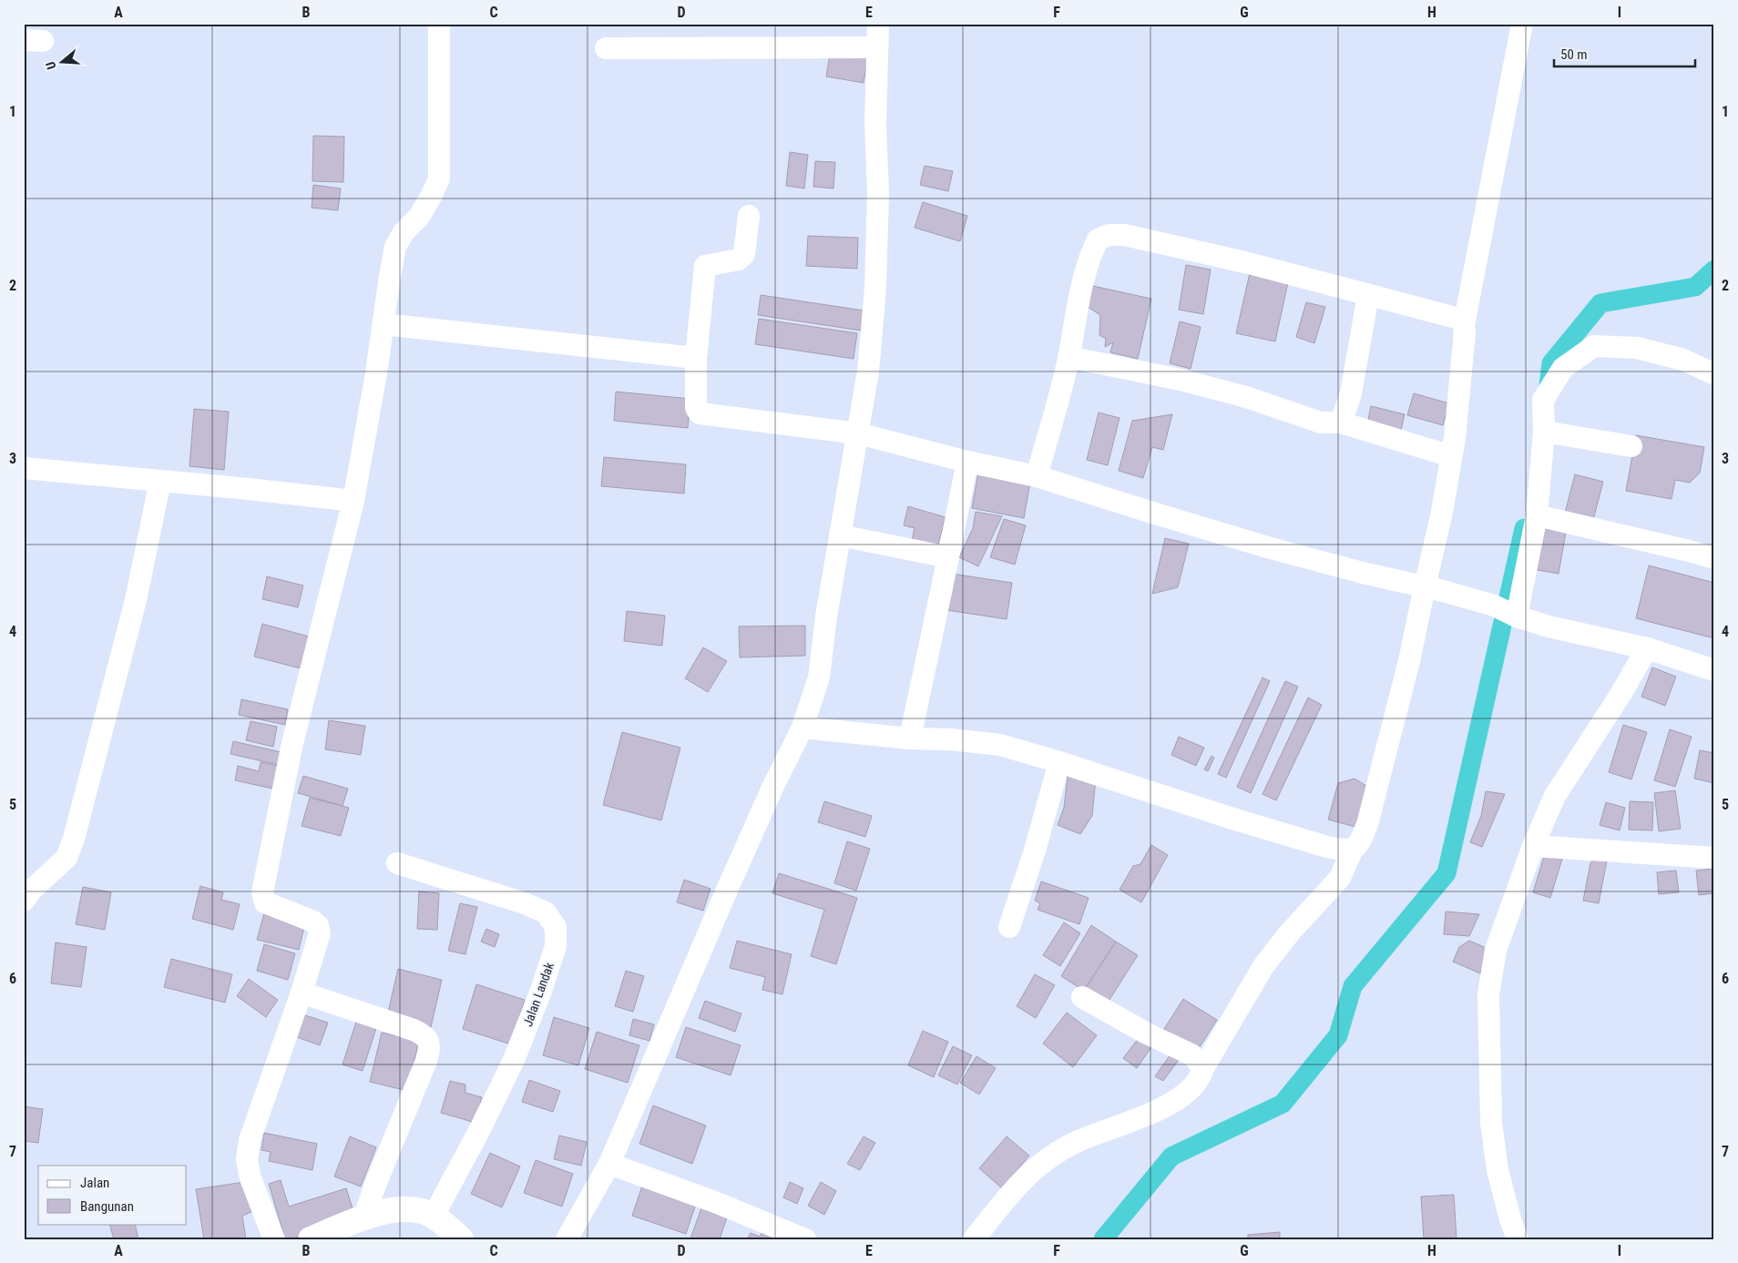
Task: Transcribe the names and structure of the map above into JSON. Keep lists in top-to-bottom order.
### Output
{
  "streets": {
    "street": ["Jalan Landak"]
  },
  "legend": ["Jalan", "Bangunan"],
  "scale_bar": "50 m",
  "north": "left",
  "grid": {
    "columns": [
      "A",
      "B",
      "C",
      "D",
      "E",
      "F",
      "G",
      "H",
      "I"
    ],
    "rows": [
      "1",
      "2",
      "3",
      "4",
      "5",
      "6",
      "7"
    ]
  }
}
